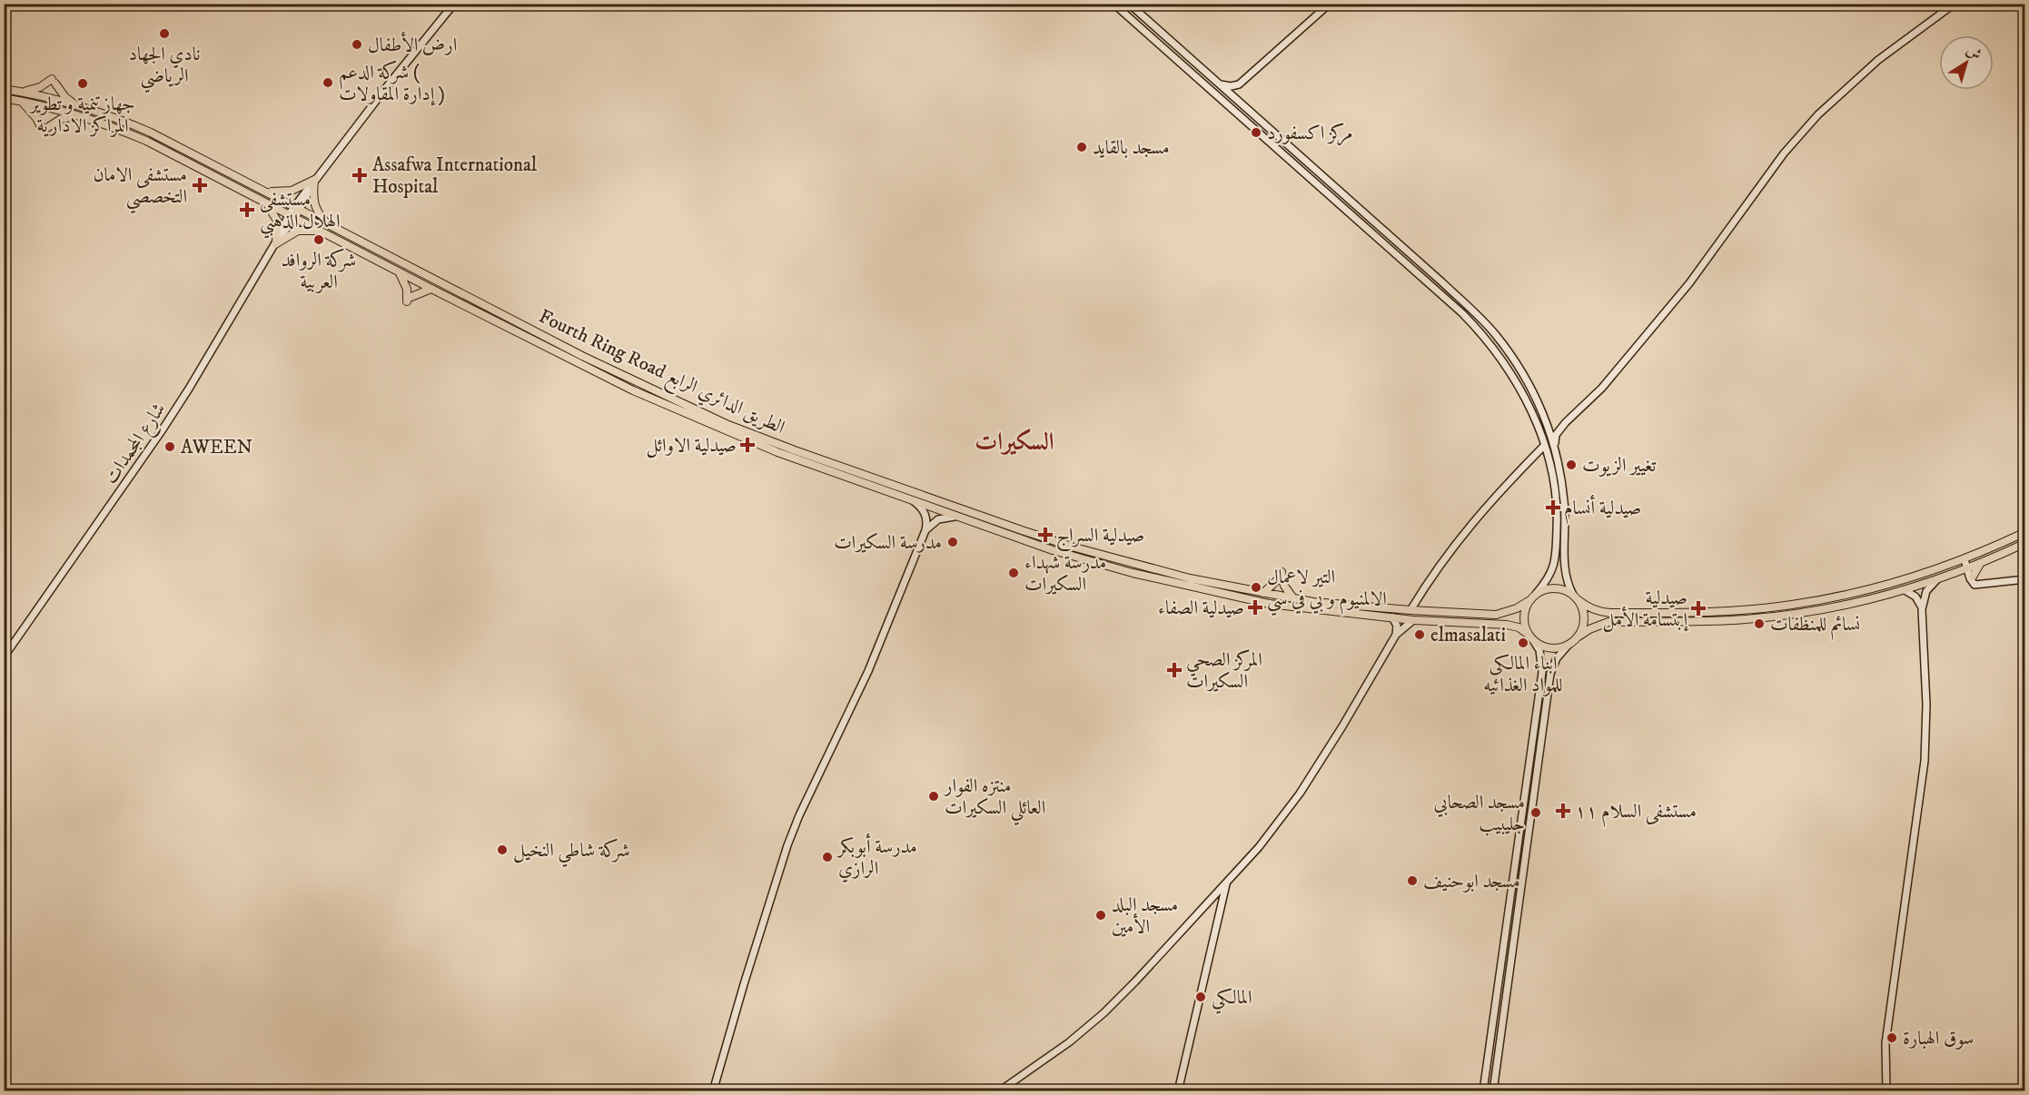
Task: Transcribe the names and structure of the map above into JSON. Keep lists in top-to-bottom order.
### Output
{
  "streets": {
    "main road": ["Fourth Ring Road الطريق الدائري الرابع", "شارع المجمدات"]
  },
  "crossings": [
    ["Fourth Ring Road الطريق الدائري الرابع", "شارع المجمدات"]
  ],
  "districts": ["السكيرات"],
  "places": {
    "other": [
      "نادي الجهاد الرياضي",
      "ارض الأطفال",
      "شركة الدعم ( إدارة المقاولات )",
      "جهاز تنمية و تطوير المراكز الادارية",
      "مركز اكسفورد",
      "مسجد بالقايد",
      "شركة الروافد العربية",
      "AWEEN",
      "تغيير الزيوت",
      "مدرسة السكيرات",
      "مدرسة شهداء السكيرات",
      "التير لاعمال الالمنيوم و بي في سي",
      "نسائم للمنظفات",
      "elmasalati",
      "ابناء المالكي للمواد الغذائيه",
      "منتزه الفوار العائلي السكيرات",
      "مسجد الصحابي جليبيب",
      "شركة شاطي النخيل",
      "مدرسة أبوبكر الرازي",
      "مسجد ابوحنيف",
      "مسجد البلد الأمين",
      "المالكي",
      "سوق الهبارة"
    ],
    "health": [
      "Assafwa International Hospital",
      "مستشفى الامان التخصصي",
      "مستشفى الهلال الذهبي",
      "صيدلية الاوائل",
      "صيدلية أنسام",
      "صيدلية السراج",
      "صيدلية الصفاء",
      "صيدلية إبتسامة الأمل",
      "المركز الصحي السكيرات",
      "مستشفى السلام ١١"
    ]
  },
  "north": "top right"
}
